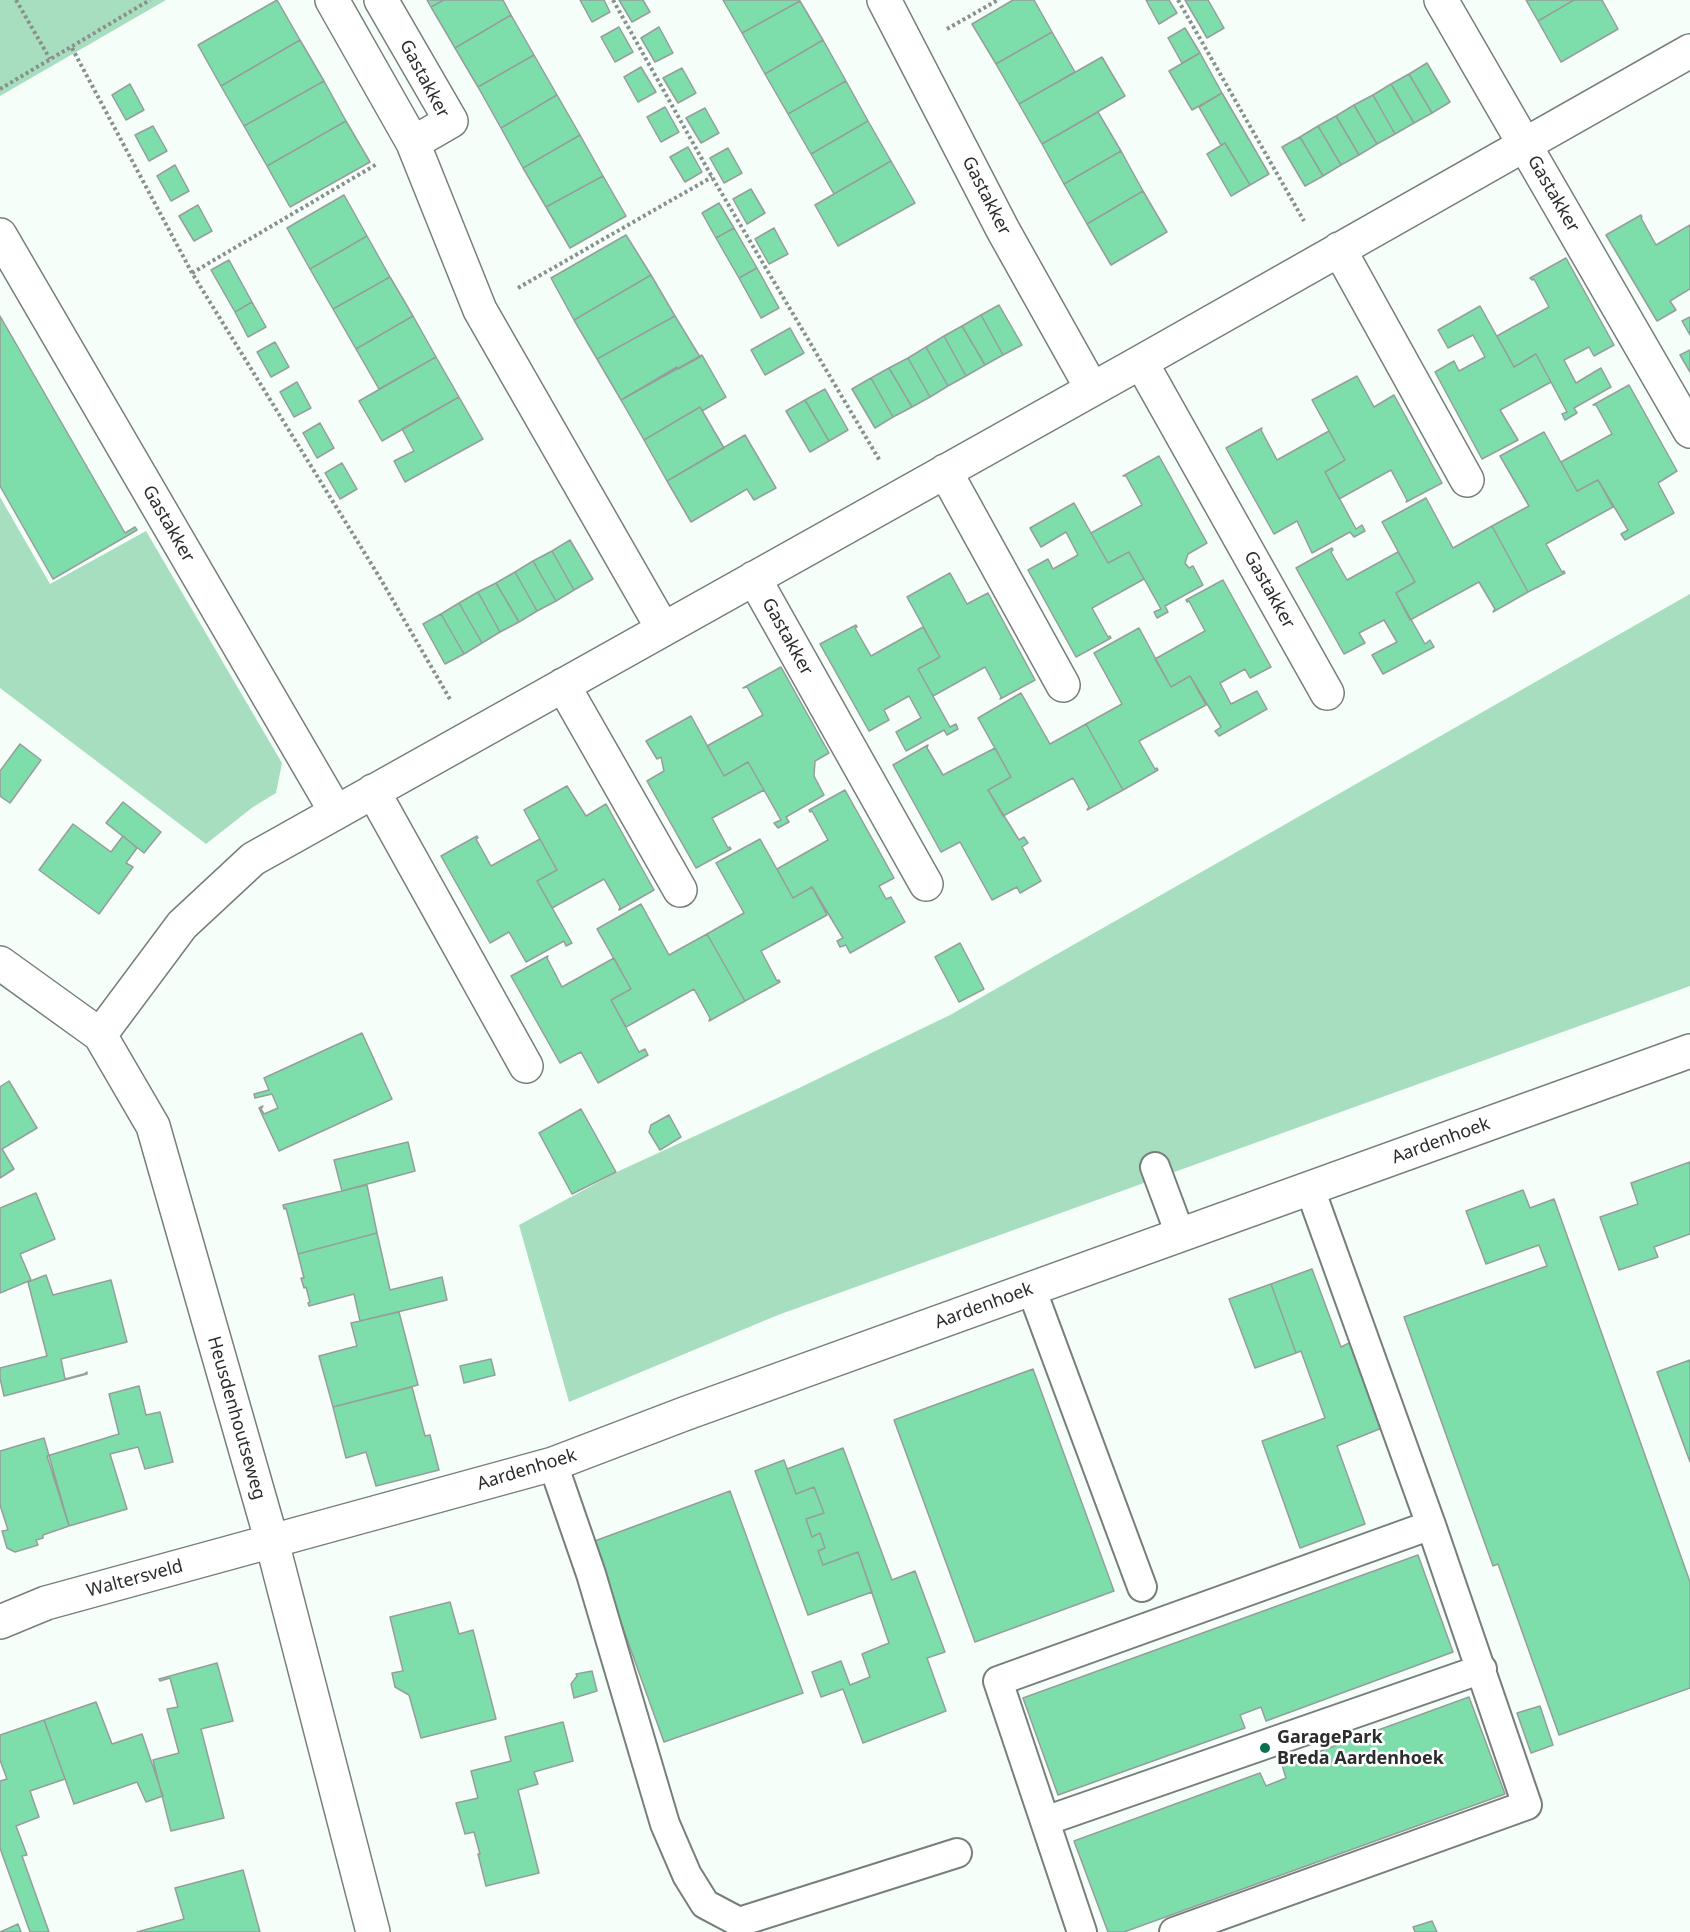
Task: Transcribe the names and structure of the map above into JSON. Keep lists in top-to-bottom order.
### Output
{
  "streets": {
    "street": [
      "Gastakker",
      "Aardenhoek",
      "Heusdenhoutseweg",
      "Waltersveld"
    ]
  },
  "crossings": [
    ["Gastakker", "Heusdenhoutseweg"],
    ["Aardenhoek", "Heusdenhoutseweg"],
    ["Aardenhoek", "Waltersveld"],
    ["Heusdenhoutseweg", "Waltersveld"]
  ],
  "places": ["GaragePark Breda Aardenhoek"]
}
